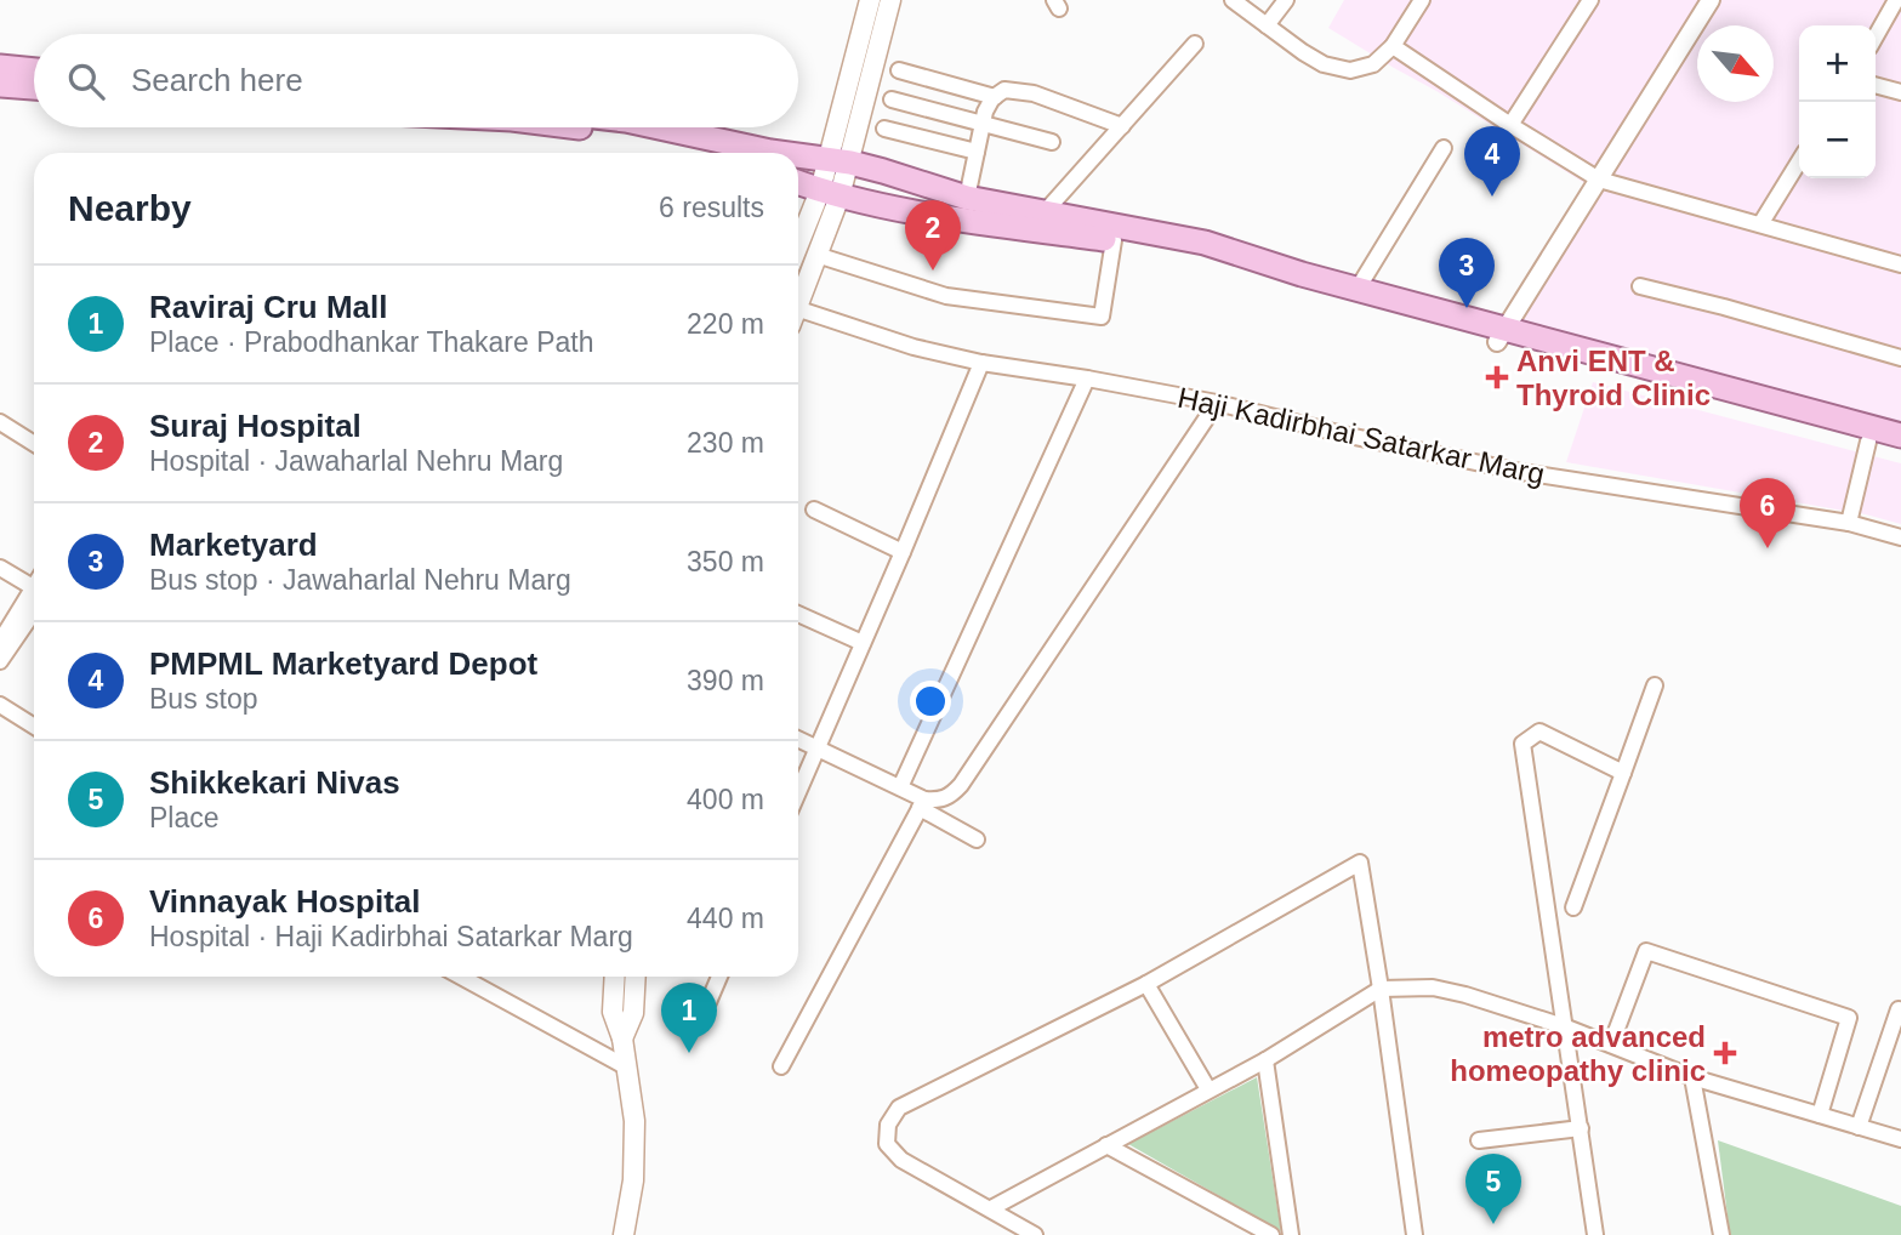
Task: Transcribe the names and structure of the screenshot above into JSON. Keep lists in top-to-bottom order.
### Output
{
  "streets": {
    "street": ["Haji Kadirbhai Satarkar Marg"]
  },
  "places": {
    "health": ["Anvi ENT & Thyroid Clinic", "metro advanced homeopathy clinic"]
  },
  "north": "bottom right",
  "page": {
    "map_buttons": ["+", "−"],
    "search": "Search here",
    "pins": [
      "4",
      "2",
      "3",
      "6",
      "1",
      "5"
    ],
    "heading": ["Nearby", "6 results"],
    "list": [
      {
        "mark": "1",
        "name": "Raviraj Cru Mall",
        "note": "Place · Prabodhankar Thakare Path",
        "value": "220 m"
      },
      {
        "mark": "2",
        "name": "Suraj Hospital",
        "note": "Hospital · Jawaharlal Nehru Marg",
        "value": "230 m"
      },
      {
        "mark": "3",
        "name": "Marketyard",
        "note": "Bus stop · Jawaharlal Nehru Marg",
        "value": "350 m"
      },
      {
        "mark": "4",
        "name": "PMPML Marketyard Depot",
        "note": "Bus stop",
        "value": "390 m"
      },
      {
        "mark": "5",
        "name": "Shikkekari Nivas",
        "note": "Place",
        "value": "400 m"
      },
      {
        "mark": "6",
        "name": "Vinnayak Hospital",
        "note": "Hospital · Haji Kadirbhai Satarkar Marg",
        "value": "440 m"
      }
    ]
  }
}
